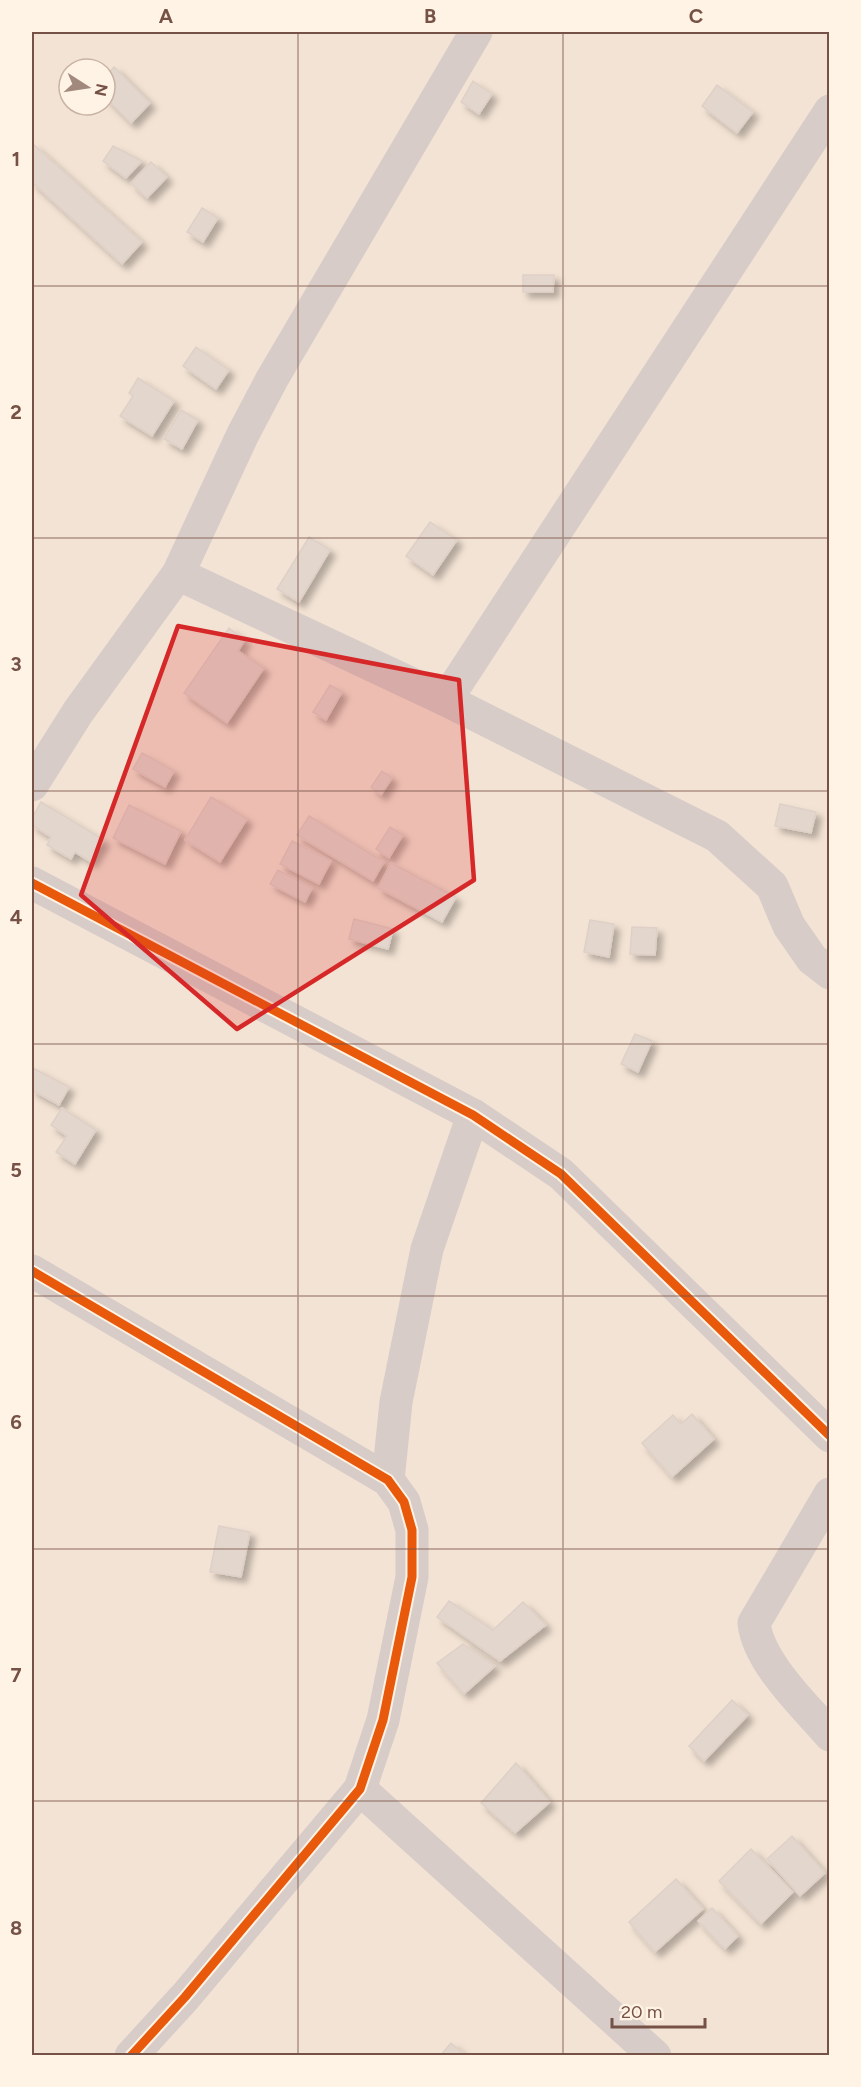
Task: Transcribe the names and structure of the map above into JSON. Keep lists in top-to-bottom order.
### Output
{
  "scale_bar": "20 m",
  "north": "right",
  "grid": {
    "columns": ["A", "B", "C"],
    "rows": [
      "1",
      "2",
      "3",
      "4",
      "5",
      "6",
      "7",
      "8"
    ]
  }
}
